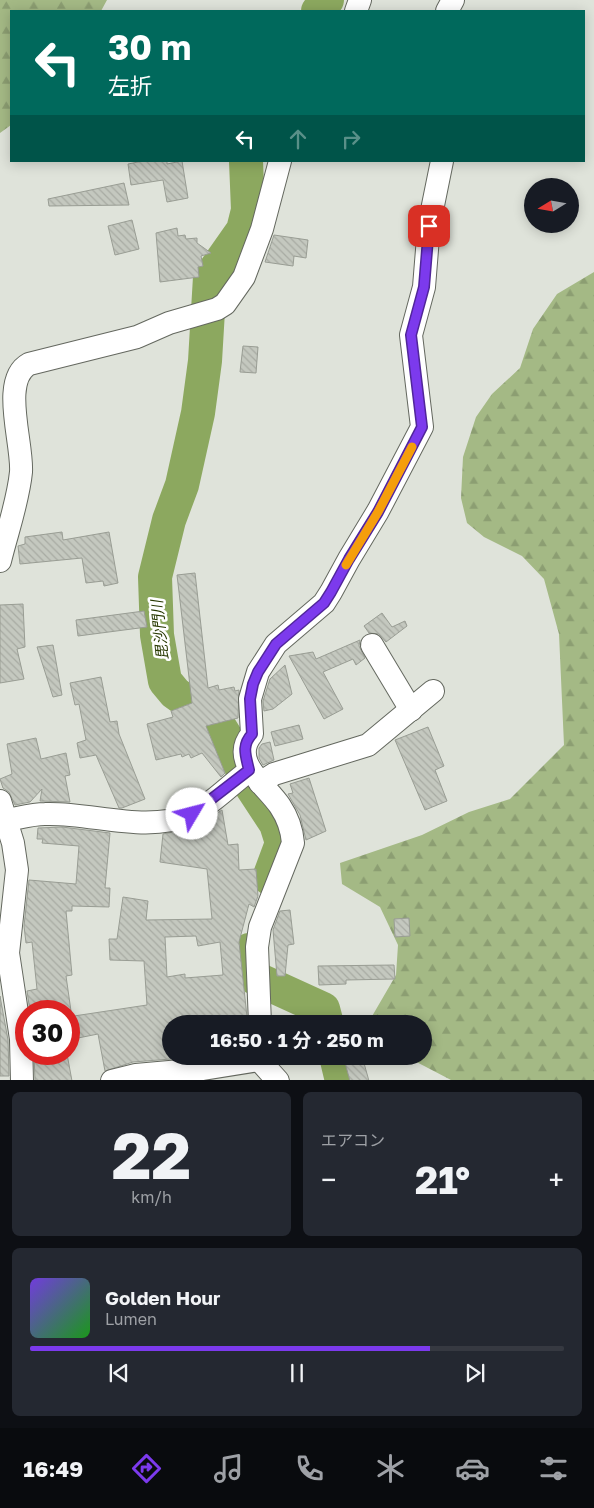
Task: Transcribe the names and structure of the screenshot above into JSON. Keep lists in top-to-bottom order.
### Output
{
  "water": ["毘沙門川"],
  "north": "left",
  "page": {
    "turn": ["30 m", "左折"],
    "limit": "30",
    "trip": "16:50 · 1 分 · 250 m",
    "tile": [
      ["22", "km/h"],
      "エアコン"
    ],
    "heat": ["−", "21°", "+"],
    "song": ["Golden Hour", "Lumen"],
    "tabs": "16:49"
  }
}
